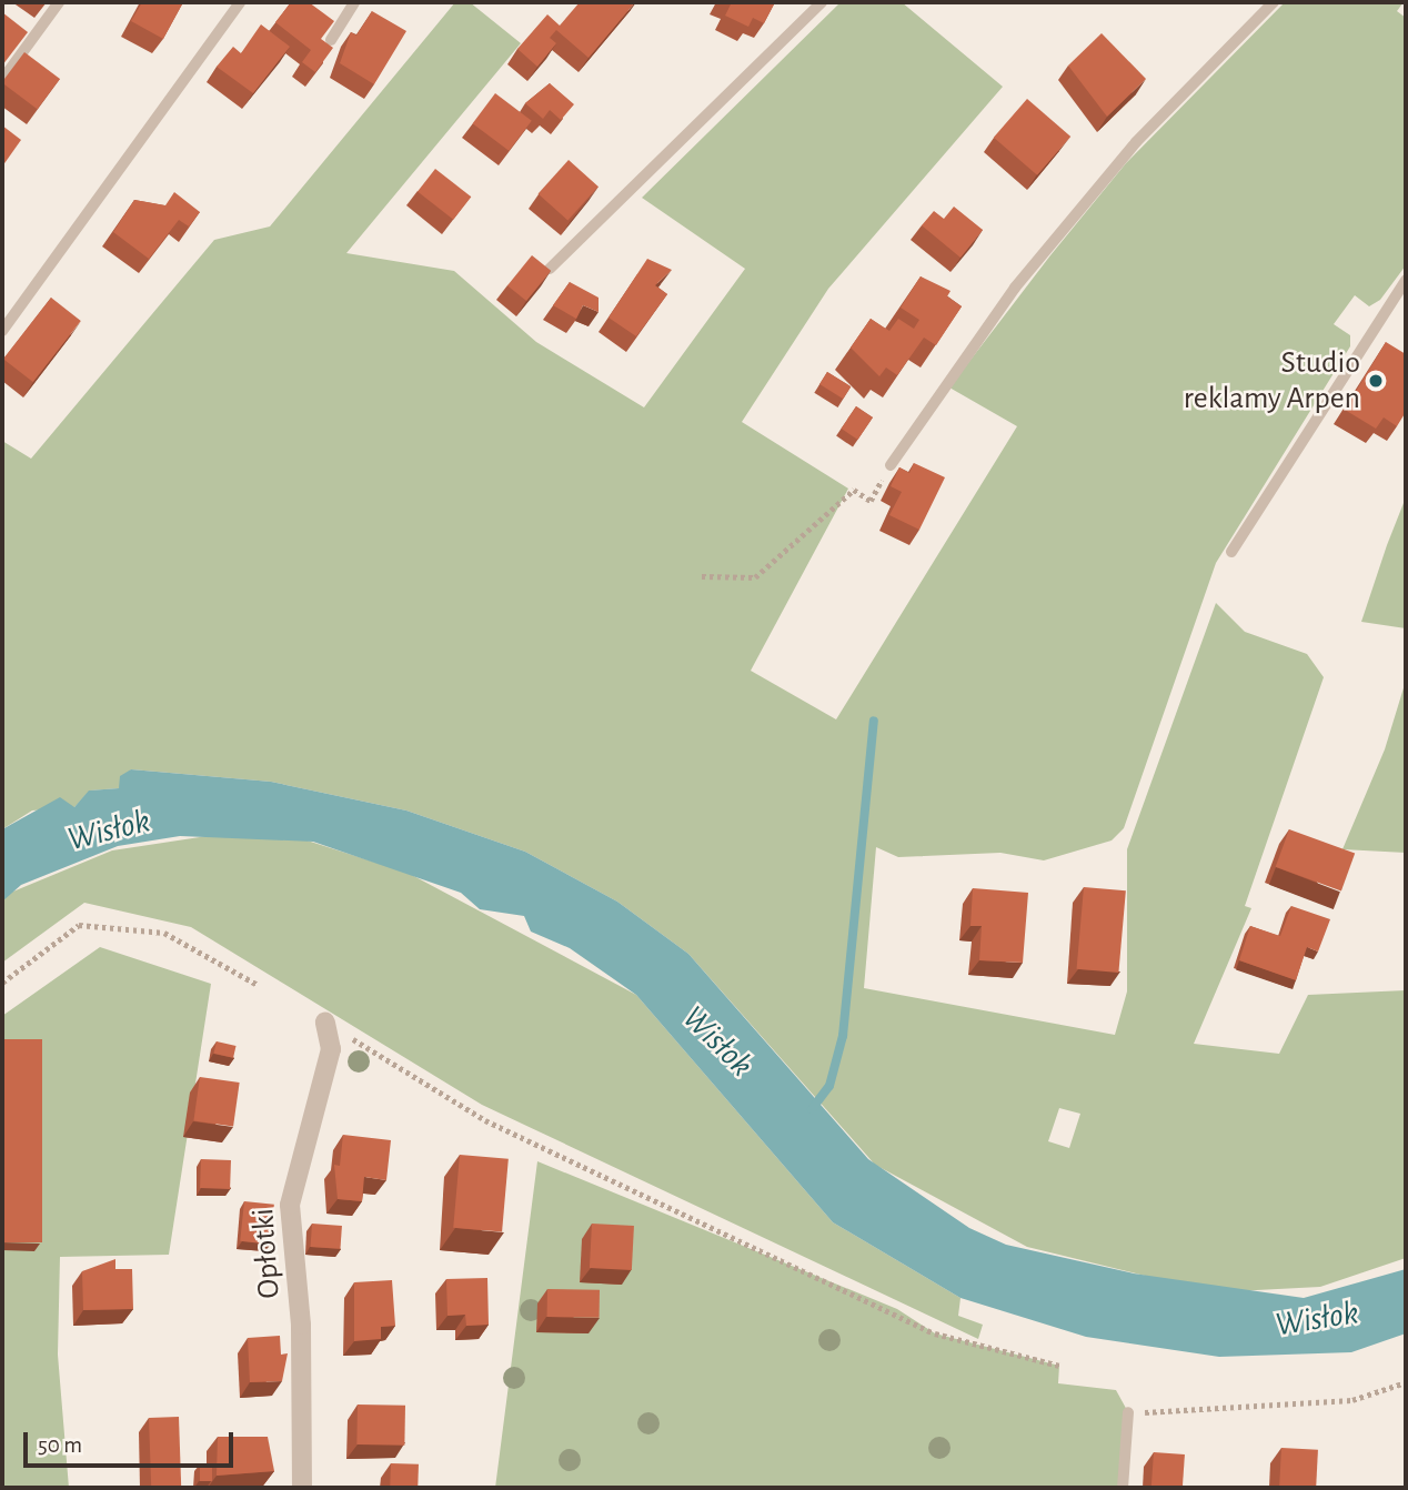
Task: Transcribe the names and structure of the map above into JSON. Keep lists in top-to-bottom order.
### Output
{
  "streets": {
    "street": ["Opłotki"]
  },
  "water": ["Wisłok"],
  "places": ["Studio reklamy Arpen"],
  "scale_bar": "50 m"
}
